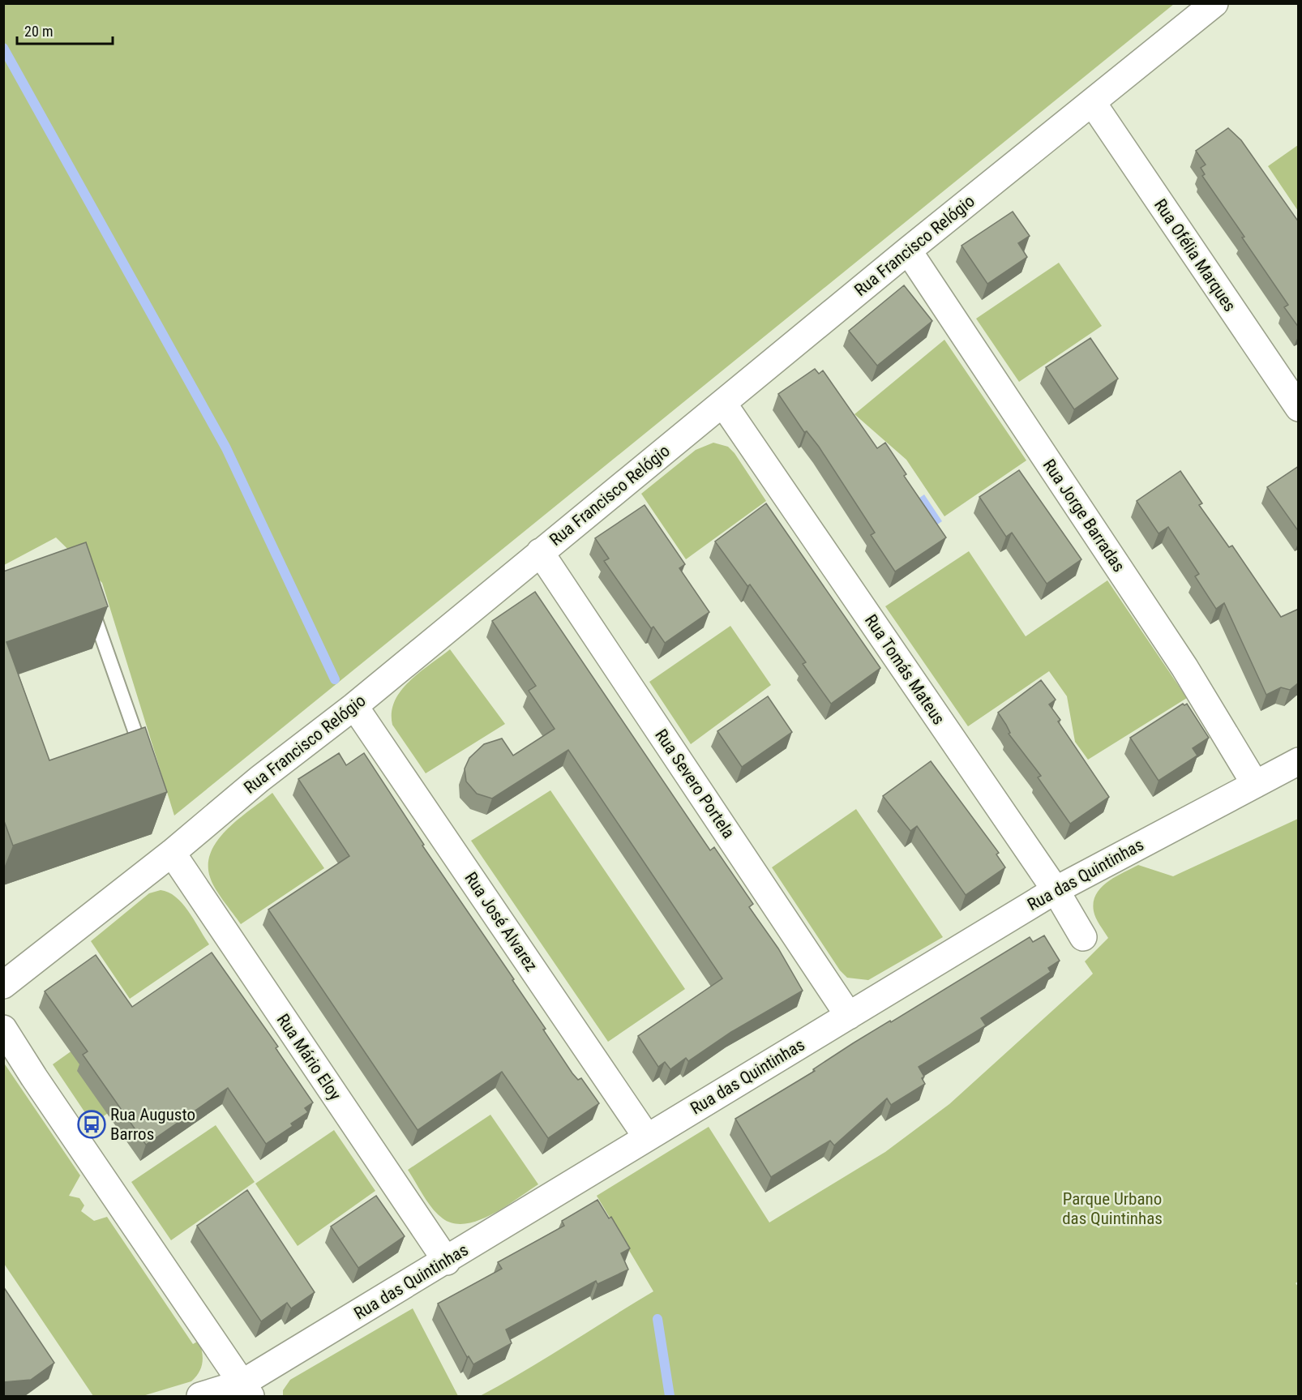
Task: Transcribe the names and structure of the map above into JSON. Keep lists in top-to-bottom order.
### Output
{
  "streets": {
    "street": [
      "Rua Francisco Relógio",
      "Rua Ofélia Marques",
      "Rua Jorge Barradas",
      "Rua Tomás Mateus",
      "Rua Severo Portela",
      "Rua das Quintinhas",
      "Rua José Alvarez",
      "Rua Mário Eloy"
    ]
  },
  "crossings": [
    ["Rua Francisco Relógio", "Rua Ofélia Marques"],
    ["Rua Francisco Relógio", "Rua Jorge Barradas"],
    ["Rua Francisco Relógio", "Rua Tomás Mateus"],
    ["Rua Francisco Relógio", "Rua Severo Portela"],
    ["Rua Francisco Relógio", "Rua José Alvarez"],
    ["Rua Francisco Relógio", "Rua Mário Eloy"],
    ["Rua Jorge Barradas", "Rua das Quintinhas"],
    ["Rua Tomás Mateus", "Rua das Quintinhas"],
    ["Rua Severo Portela", "Rua das Quintinhas"],
    ["Rua das Quintinhas", "Rua José Alvarez"],
    ["Rua das Quintinhas", "Rua Mário Eloy"]
  ],
  "parks": ["Parque Urbano das Quintinhas"],
  "places": {
    "bus stop": ["Rua Augusto Barros"]
  },
  "scale_bar": "20 m"
}
